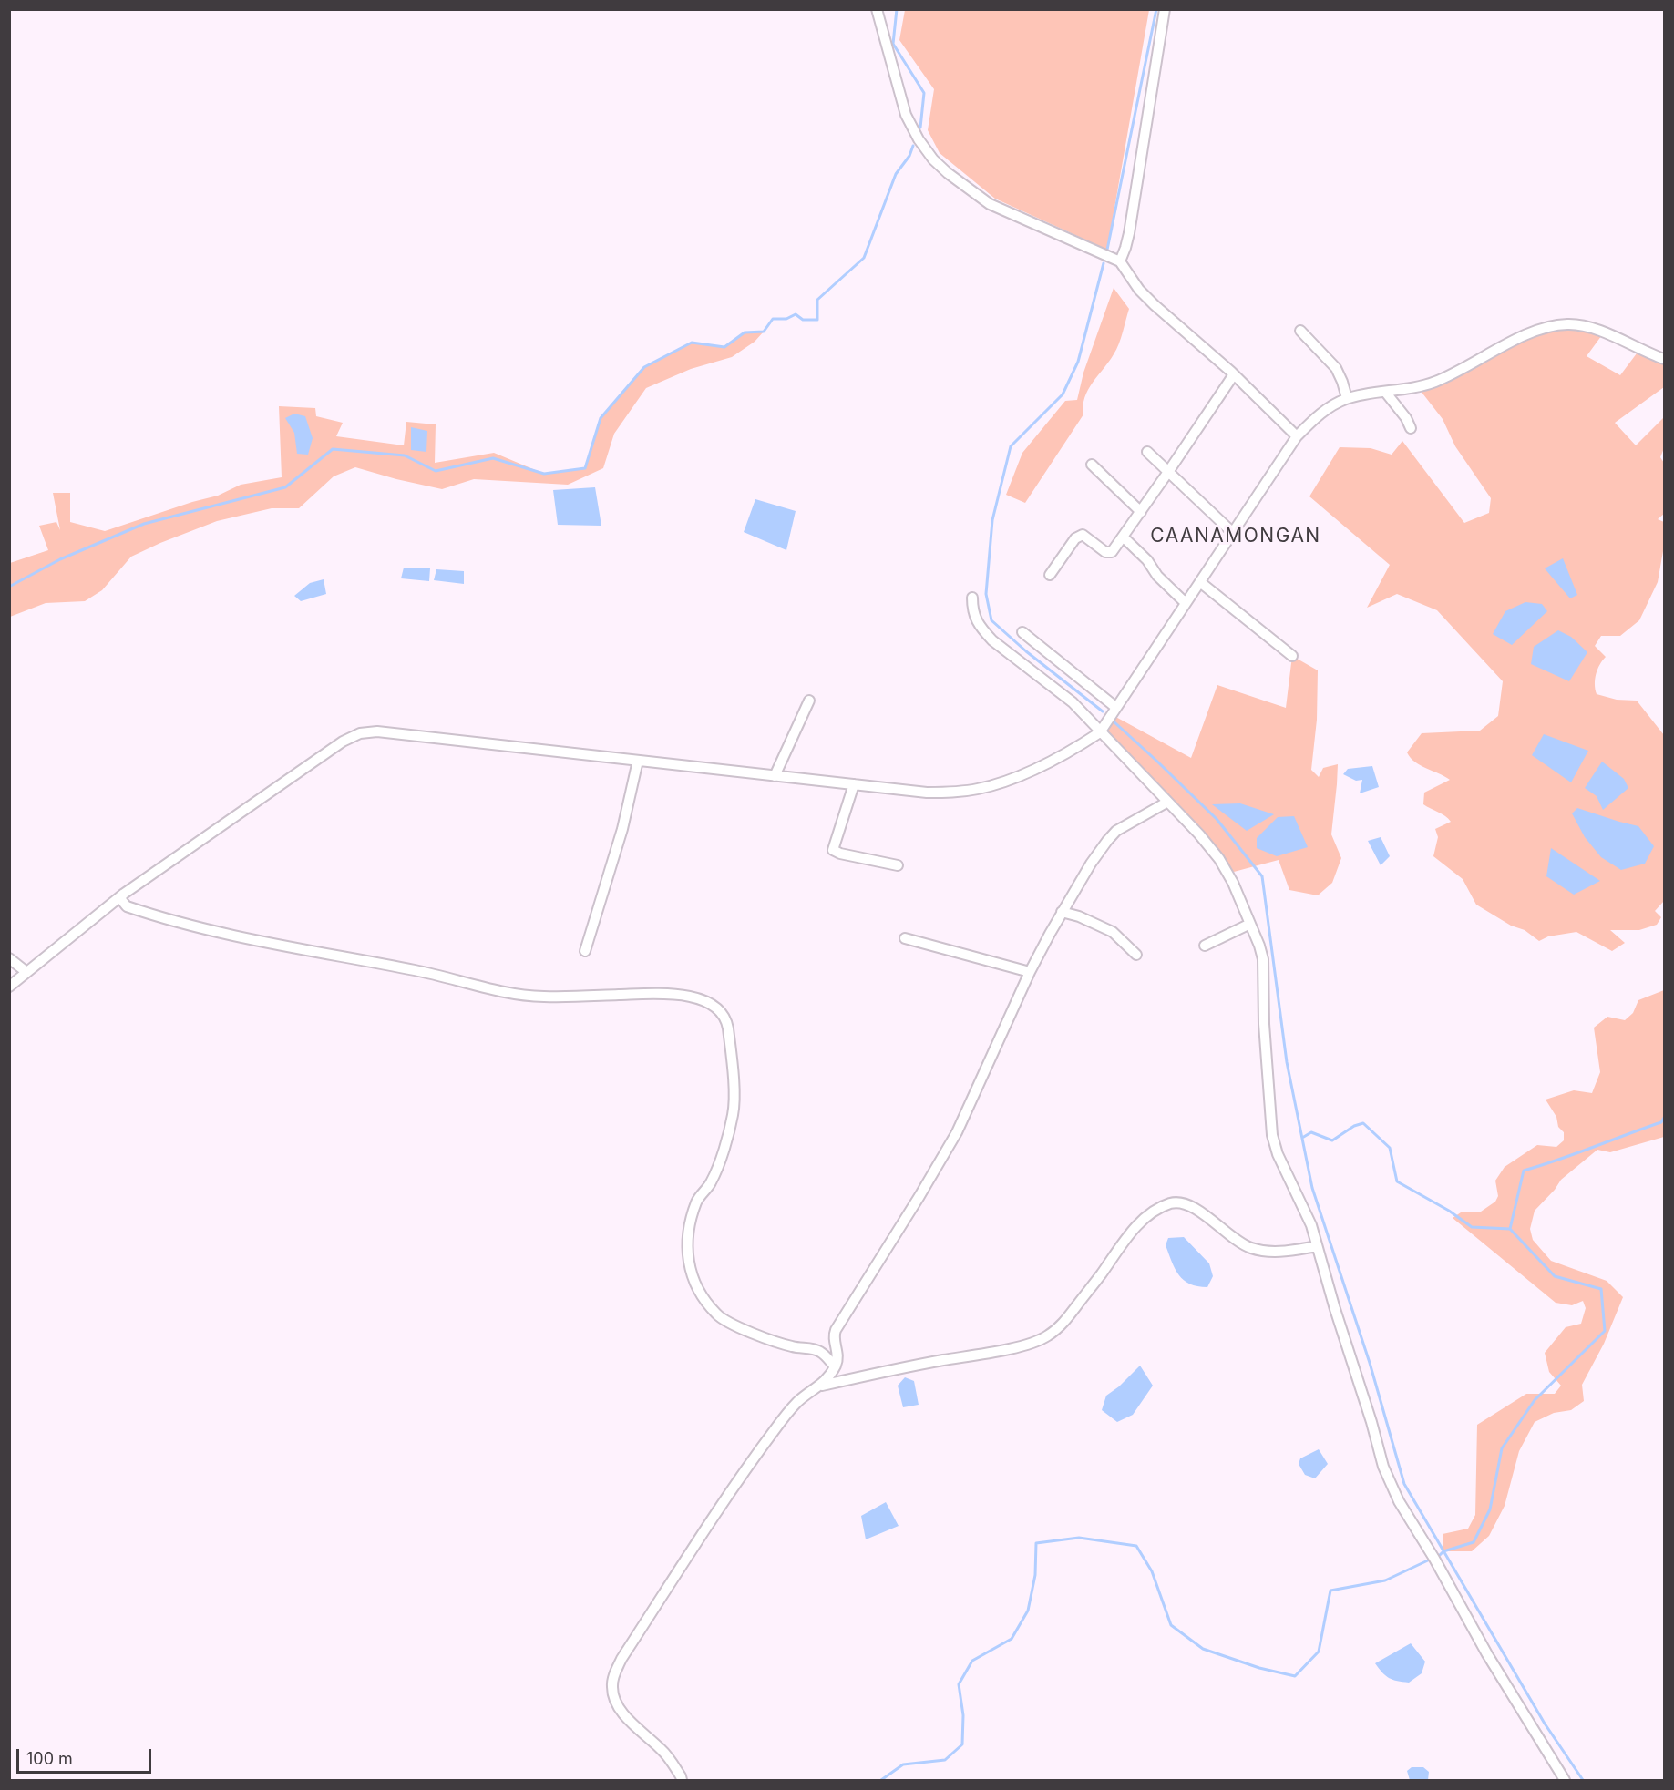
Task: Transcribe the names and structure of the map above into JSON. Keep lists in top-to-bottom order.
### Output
{
  "districts": ["CAANAMONGAN"],
  "scale_bar": "100 m"
}
